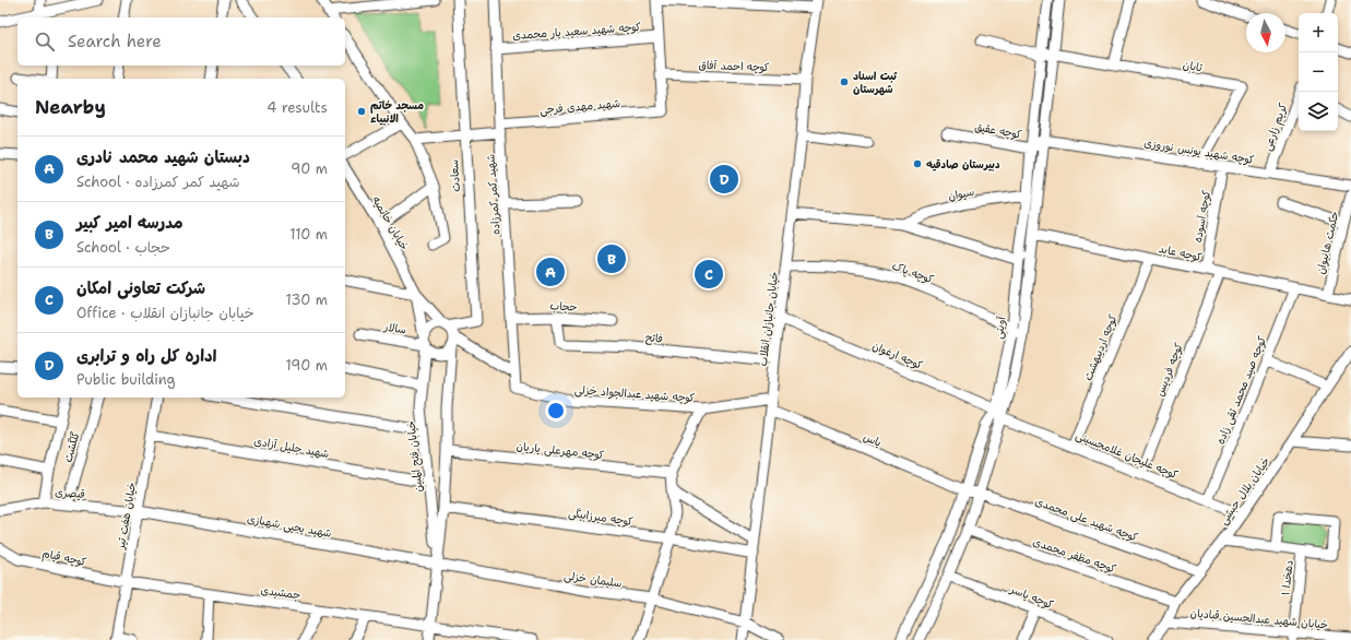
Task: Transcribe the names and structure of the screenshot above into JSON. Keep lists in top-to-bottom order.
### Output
{
  "streets": {
    "street": [
      "کوچه شهید سعید یار محمدی",
      "کوچه احمد آفاق",
      "تابان",
      "شهید مهدی فرجی",
      "کریم زارعی",
      "کوچه عقیق",
      "کوچه شهید یونس نوروزی",
      "سعادت",
      "سیوان",
      "شهید کمر کمرزاده",
      "کوچه آسوده",
      "خیابان خاتمیه",
      "حکمت هانیوان",
      "کوچه عابد",
      "کوچه پاک",
      "حجاب",
      "خیابان جانبازان انقلاب",
      "سالار",
      "آوینی",
      "فاتح",
      "کوچه اردیبهشت",
      "کوچه ارغوان",
      "کوچه فردیس",
      "کوچه صید محمد تقی زاده",
      "کوچه شهید عبدالجواد خزلی",
      "یاس",
      "گلگشت",
      "شهید جلیل آزادی",
      "کوچه مهرعلی یاریان",
      "کوچه علیجان غلامحسینی",
      "خیابان فتح المبین",
      "خیابان بلال حبشی",
      "قیصری",
      "خیابان هفت تیر",
      "کوچه میرزابیگی",
      "کوچه شهید علی محمدی",
      "شهید یحیی شهبازی",
      "کوچه مظفر محمدی",
      "کوچه قیام",
      "دهخدا ۱",
      "سلیمان خزلی",
      "جمشیدی",
      "کوچه یاسر",
      "خیابان شهید عبدالحسین قبادیان"
    ]
  },
  "crossings": [
    ["کوچه شهید سعید یار محمدی", "شهید کمر کمرزاده"],
    ["کوچه احمد آفاق", "شهید مهدی فرجی"],
    ["کوچه احمد آفاق", "خیابان جانبازان انقلاب"],
    ["تابان", "کوچه شهید یونس نوروزی"],
    ["تابان", "آوینی"],
    ["شهید مهدی فرجی", "سعادت"],
    ["شهید مهدی فرجی", "شهید کمر کمرزاده"],
    ["کریم زارعی", "کوچه شهید یونس نوروزی"],
    ["کوچه عقیق", "کوچه شهید یونس نوروزی"],
    ["کوچه عقیق", "آوینی"],
    ["کوچه شهید یونس نوروزی", "کوچه آسوده"],
    ["سعادت", "خیابان خاتمیه"],
    ["سعادت", "سالار"],
    ["سعادت", "خیابان فتح المبین"],
    ["سیوان", "آوینی"],
    ["شهید کمر کمرزاده", "حجاب"],
    ["شهید کمر کمرزاده", "کوچه شهید عبدالجواد خزلی"],
    ["کوچه آسوده", "کوچه عابد"],
    ["خیابان خاتمیه", "سالار"],
    ["خیابان خاتمیه", "خیابان فتح المبین"],
    ["حکمت هانیوان", "کوچه عابد"],
    ["کوچه عابد", "کوچه اردیبهشت"],
    ["کوچه عابد", "کوچه فردیس"],
    ["کوچه عابد", "کوچه صید محمد تقی زاده"],
    ["کوچه پاک", "خیابان جانبازان انقلاب"],
    ["کوچه پاک", "آوینی"],
    ["حجاب", "فاتح"],
    ["خیابان جانبازان انقلاب", "فاتح"],
    ["خیابان جانبازان انقلاب", "کوچه ارغوان"],
    ["خیابان جانبازان انقلاب", "کوچه شهید عبدالجواد خزلی"],
    ["خیابان جانبازان انقلاب", "یاس"],
    ["خیابان جانبازان انقلاب", "کوچه میرزابیگی"],
    ["خیابان جانبازان انقلاب", "سلیمان خزلی"],
    ["سالار", "خیابان فتح المبین"],
    ["آوینی", "کوچه ارغوان"],
    ["آوینی", "یاس"],
    ["آوینی", "کوچه شهید علی محمدی"],
    ["کوچه اردیبهشت", "کوچه علیجان غلامحسینی"],
    ["کوچه فردیس", "کوچه علیجان غلامحسینی"],
    ["کوچه صید محمد تقی زاده", "کوچه علیجان غلامحسینی"],
    ["کوچه شهید عبدالجواد خزلی", "یاس"],
    ["یاس", "کوچه شهید علی محمدی"],
    ["گلگشت", "قیصری"],
    ["شهید جلیل آزادی", "خیابان فتح المبین"],
    ["شهید جلیل آزادی", "خیابان هفت تیر"],
    ["کوچه مهرعلی یاریان", "خیابان فتح المبین"],
    ["کوچه علیجان غلامحسینی", "خیابان بلال حبشی"],
    ["خیابان فتح المبین", "کوچه میرزابیگی"],
    ["خیابان فتح المبین", "شهید یحیی شهبازی"],
    ["خیابان فتح المبین", "سلیمان خزلی"],
    ["خیابان فتح المبین", "جمشیدی"],
    ["خیابان بلال حبشی", "کوچه شهید علی محمدی"],
    ["خیابان بلال حبشی", "کوچه مظفر محمدی"],
    ["خیابان بلال حبشی", "خیابان شهید عبدالحسین قبادیان"],
    ["قیصری", "خیابان هفت تیر"],
    ["قیصری", "شهید یحیی شهبازی"],
    ["خیابان هفت تیر", "شهید یحیی شهبازی"],
    ["خیابان هفت تیر", "کوچه قیام"],
    ["خیابان هفت تیر", "جمشیدی"],
    ["شهید یحیی شهبازی", "سلیمان خزلی"],
    ["کوچه قیام", "جمشیدی"],
    ["دهخدا ۱", "خیابان شهید عبدالحسین قبادیان"]
  ],
  "places": ["ثبت اسناد شهرستان", "مسجد خاتم الانبیاء", "دبیرستان صادقیه"],
  "north": "bottom",
  "page": {
    "map_buttons": ["+", "−"],
    "search": "Search here",
    "heading": ["Nearby", "4 results"],
    "list": [
      {
        "mark": "A",
        "name": "دبستان شهید محمد نادری",
        "note": "School · شهید کمر کمرزاده",
        "value": "90 m"
      },
      {
        "mark": "B",
        "name": "مدرسه امیر کبیر",
        "note": "School · حجاب",
        "value": "110 m"
      },
      {
        "mark": "C",
        "name": "شرکت تعاونی امکان",
        "note": "Office · خیابان جانبازان انقلاب",
        "value": "130 m"
      },
      {
        "mark": "D",
        "name": "اداره کل راه و ترابری",
        "note": "Public building",
        "value": "190 m"
      }
    ],
    "pins": [
      "D",
      "B",
      "A",
      "C"
    ]
  }
}
